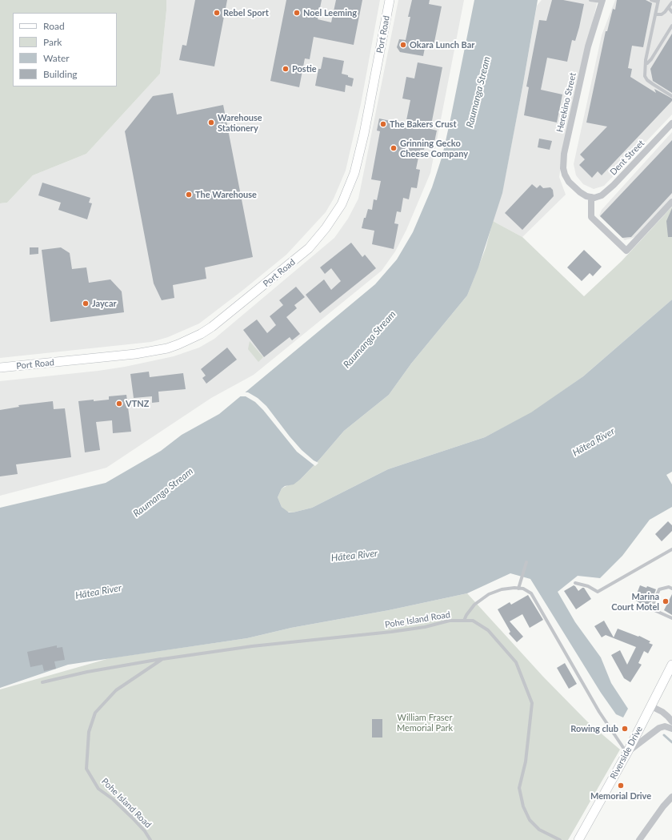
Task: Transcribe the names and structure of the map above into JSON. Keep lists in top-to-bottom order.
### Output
{
  "streets": {
    "main road": ["Port Road", "Riverside Drive"],
    "street": ["Herekino Street", "Dent Street"],
    "lane": ["Pohe Island Road"]
  },
  "crossings": [
    ["Herekino Street", "Dent Street"]
  ],
  "water": ["Raumanga Stream", "Hātea River"],
  "parks": ["William Fraser Memorial Park"],
  "places": [
    "Rebel Sport",
    "Noel Leeming",
    "Okara Lunch Bar",
    "Postie",
    "Warehouse Stationery",
    "The Bakers Crust",
    "Grinning Gecko Cheese Company",
    "The Warehouse",
    "Jaycar",
    "VTNZ",
    "Marina Court Motel",
    "Rowing club",
    "Memorial Drive"
  ],
  "legend": [
    "Road",
    "Park",
    "Water",
    "Building"
  ]
}
